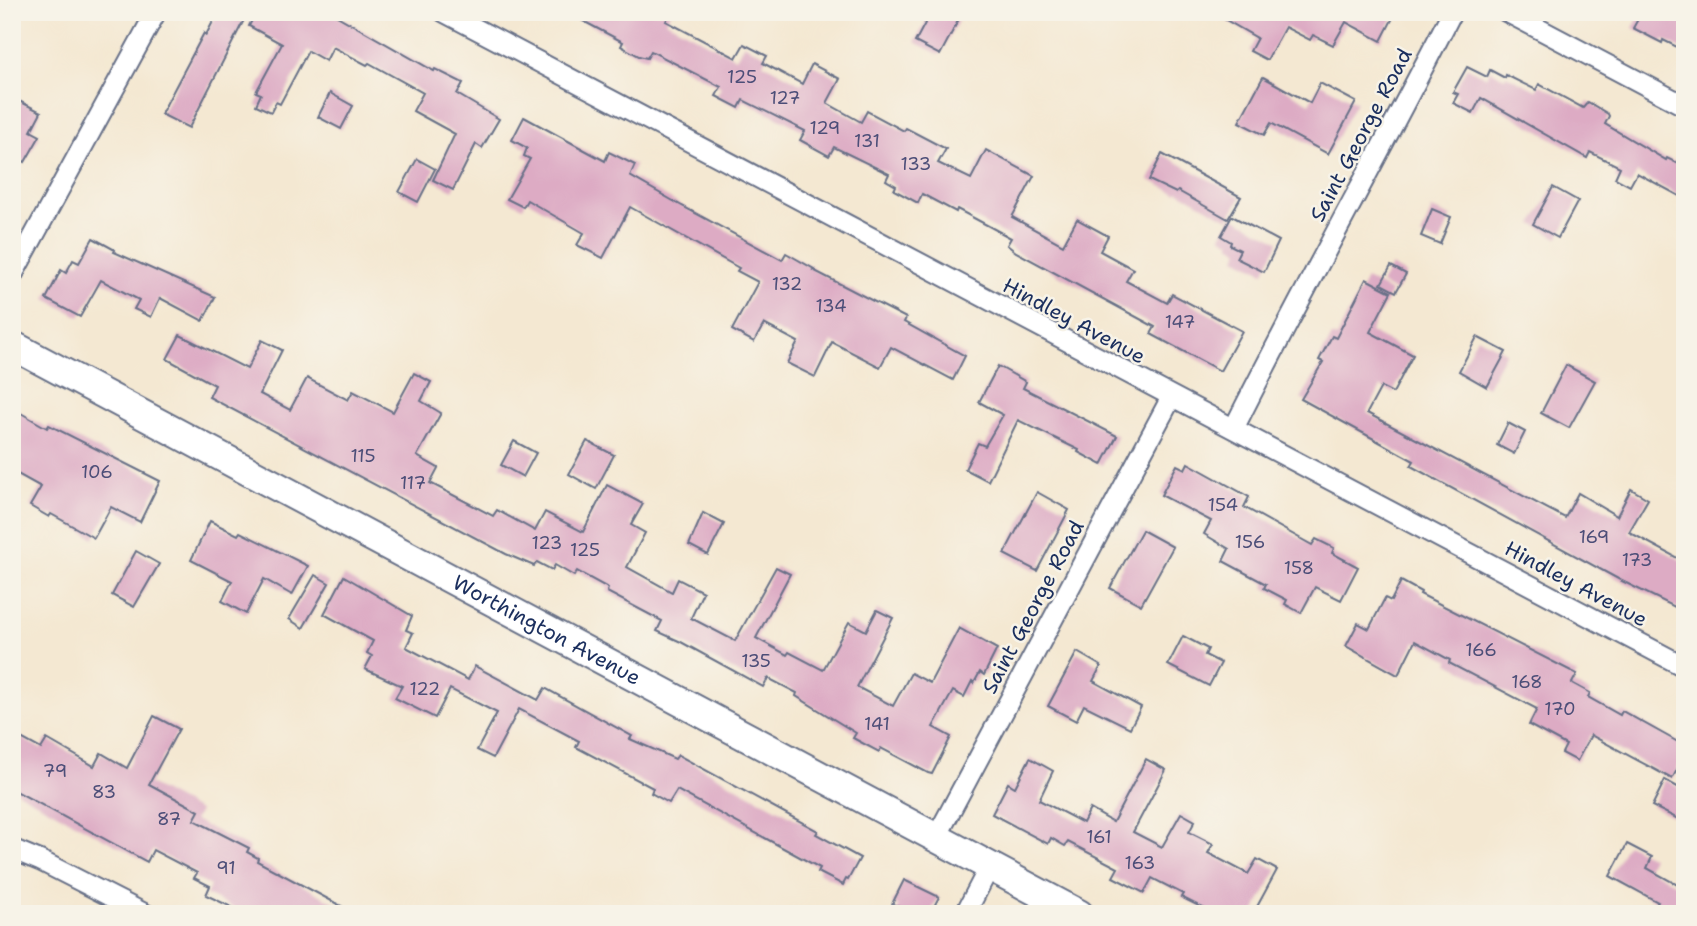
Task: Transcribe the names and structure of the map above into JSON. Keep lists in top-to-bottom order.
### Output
{
  "streets": {
    "street": ["Saint George Road", "Hindley Avenue", "Worthington Avenue"]
  },
  "crossings": [
    ["Saint George Road", "Hindley Avenue"],
    ["Saint George Road", "Worthington Avenue"]
  ],
  "house_numbers": [
    "125",
    "127",
    "129",
    "131",
    "133",
    "132",
    "134",
    "147",
    "115",
    "106",
    "117",
    "154",
    "169",
    "156",
    "123",
    "125",
    "173",
    "158",
    "166",
    "135",
    "168",
    "122",
    "170",
    "141",
    "79",
    "83",
    "87",
    "161",
    "163",
    "91"
  ]
}
